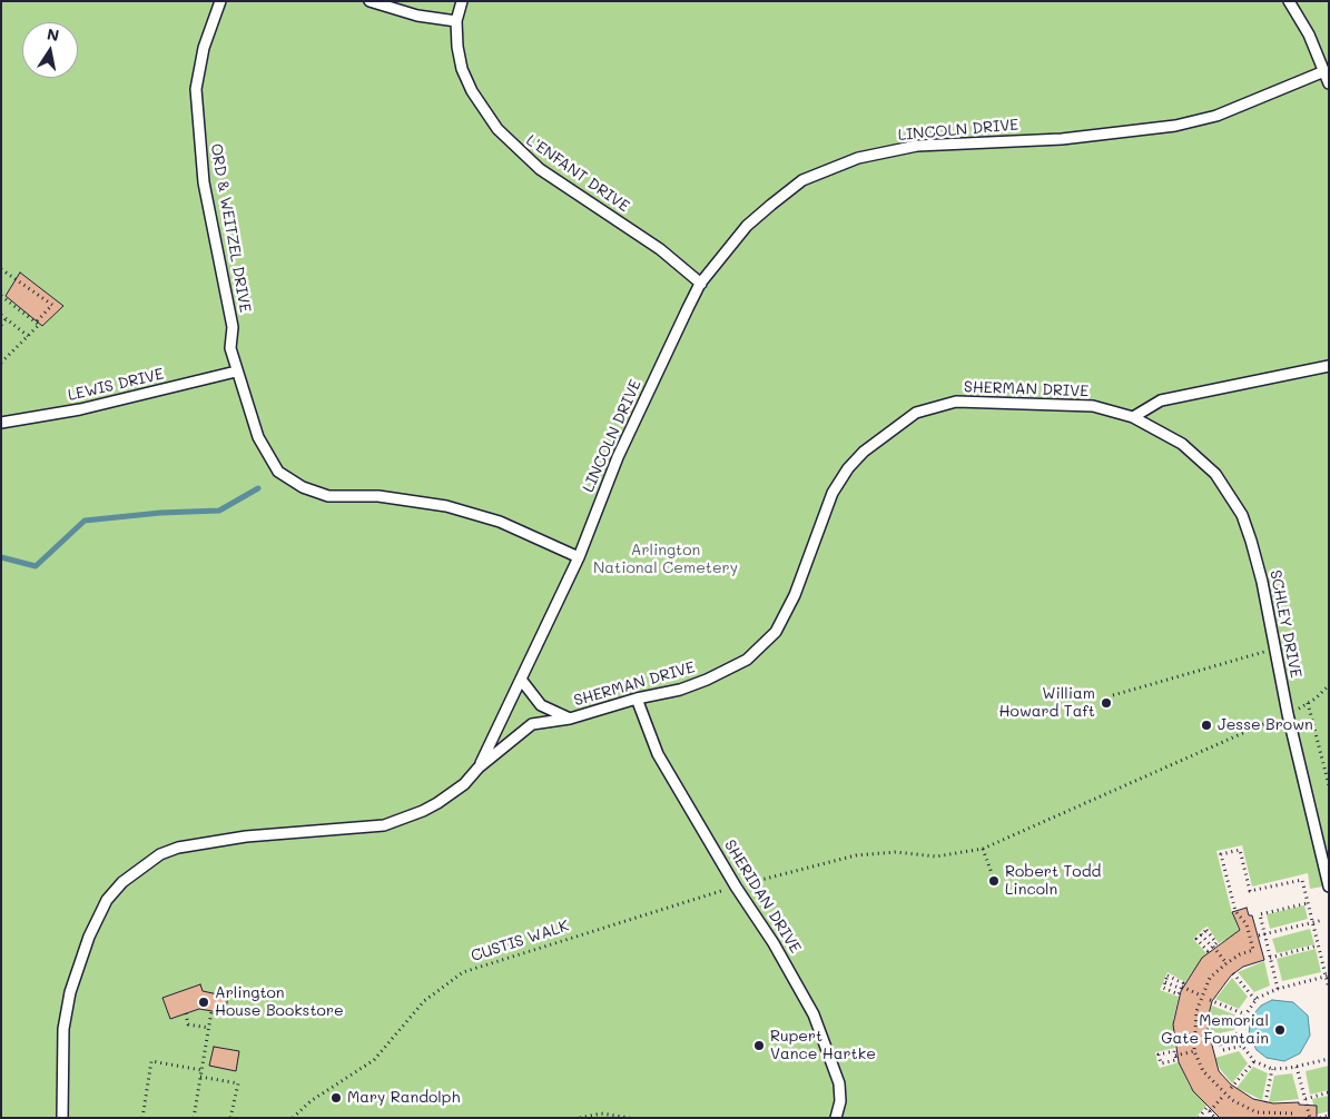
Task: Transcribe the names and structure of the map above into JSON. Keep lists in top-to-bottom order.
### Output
{
  "streets": {
    "lane": [
      "LINCOLN DRIVE",
      "L'ENFANT DRIVE",
      "ORD & WEITZEL DRIVE",
      "LEWIS DRIVE",
      "SHERMAN DRIVE",
      "SCHLEY DRIVE",
      "SHERIDAN DRIVE"
    ],
    "path": ["CUSTIS WALK"]
  },
  "crossings": [
    ["LINCOLN DRIVE", "L'ENFANT DRIVE"],
    ["LINCOLN DRIVE", "ORD & WEITZEL DRIVE"],
    ["LINCOLN DRIVE", "SHERMAN DRIVE"],
    ["ORD & WEITZEL DRIVE", "LEWIS DRIVE"],
    ["SHERMAN DRIVE", "SCHLEY DRIVE"],
    ["SHERMAN DRIVE", "SHERIDAN DRIVE"],
    ["SHERIDAN DRIVE", "CUSTIS WALK"]
  ],
  "parks": ["Arlington National Cemetery"],
  "places": [
    "William Howard Taft",
    "Jesse Brown",
    "Robert Todd Lincoln",
    "Arlington House Bookstore",
    "Memorial Gate Fountain",
    "Rupert Vance Hartke",
    "Mary Randolph"
  ],
  "north": "top"
}
